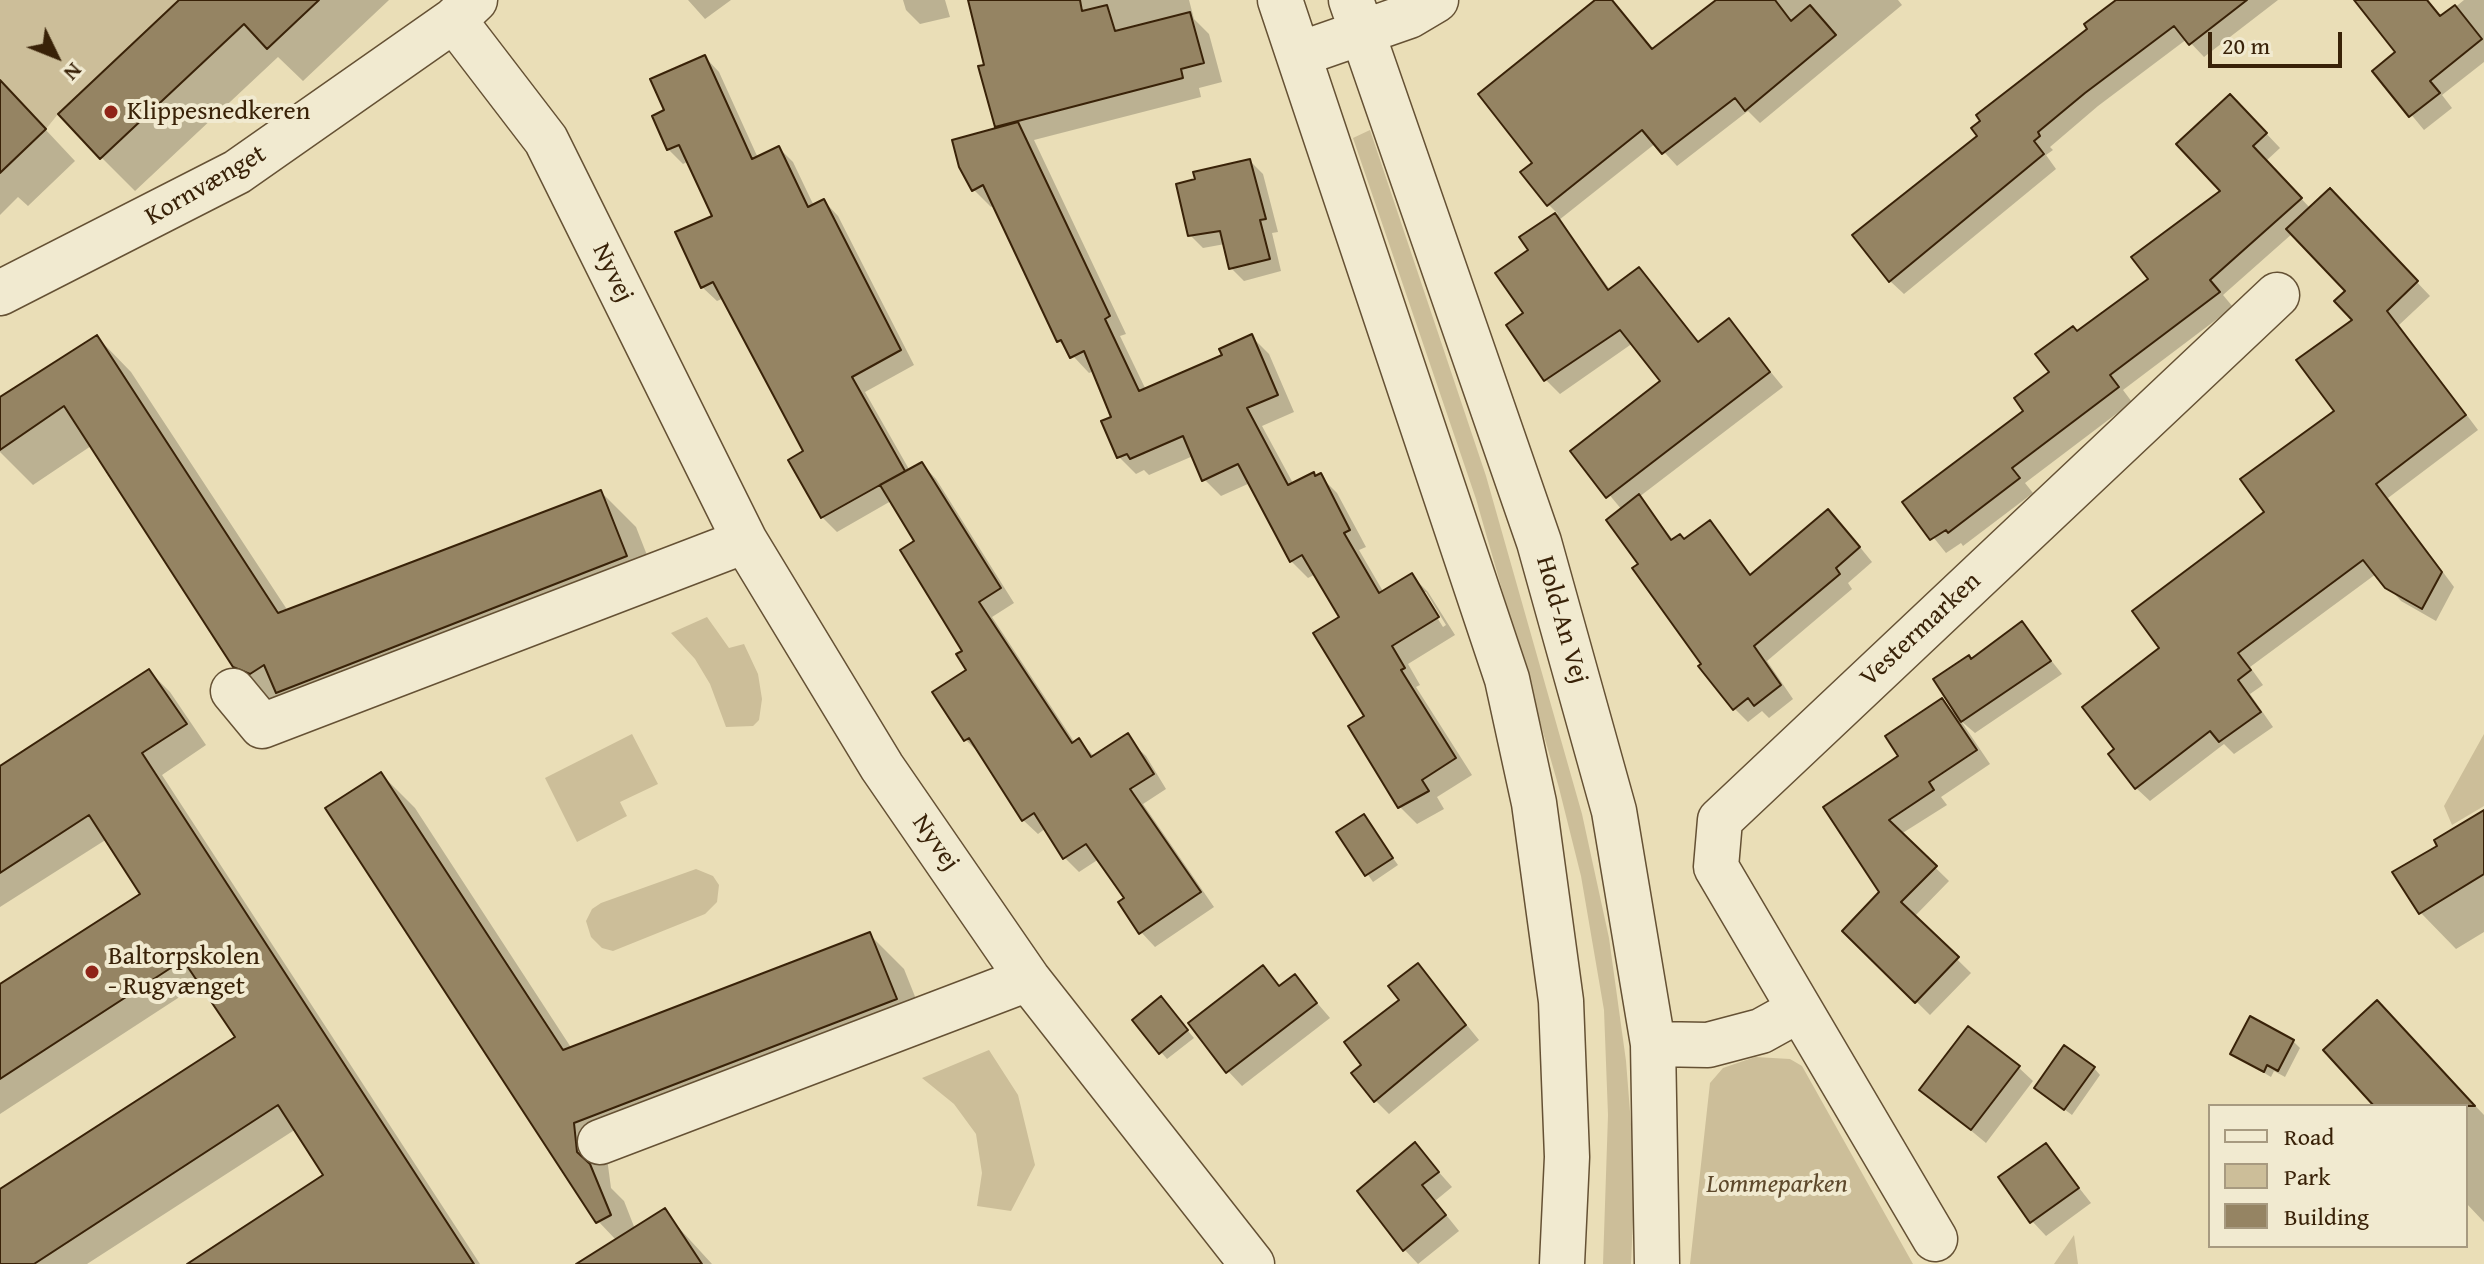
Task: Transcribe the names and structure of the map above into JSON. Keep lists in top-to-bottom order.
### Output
{
  "streets": {
    "street": [
      "Kornvænget",
      "Nyvej",
      "Hold-An Vej",
      "Vestermarken"
    ]
  },
  "crossings": [
    ["Kornvænget", "Nyvej"]
  ],
  "parks": ["Lommeparken"],
  "places": ["Klippesnedkeren", "Baltorpskolen - Rugvænget"],
  "legend": ["Road", "Park", "Building"],
  "scale_bar": "20 m",
  "north": "bottom right"
}
